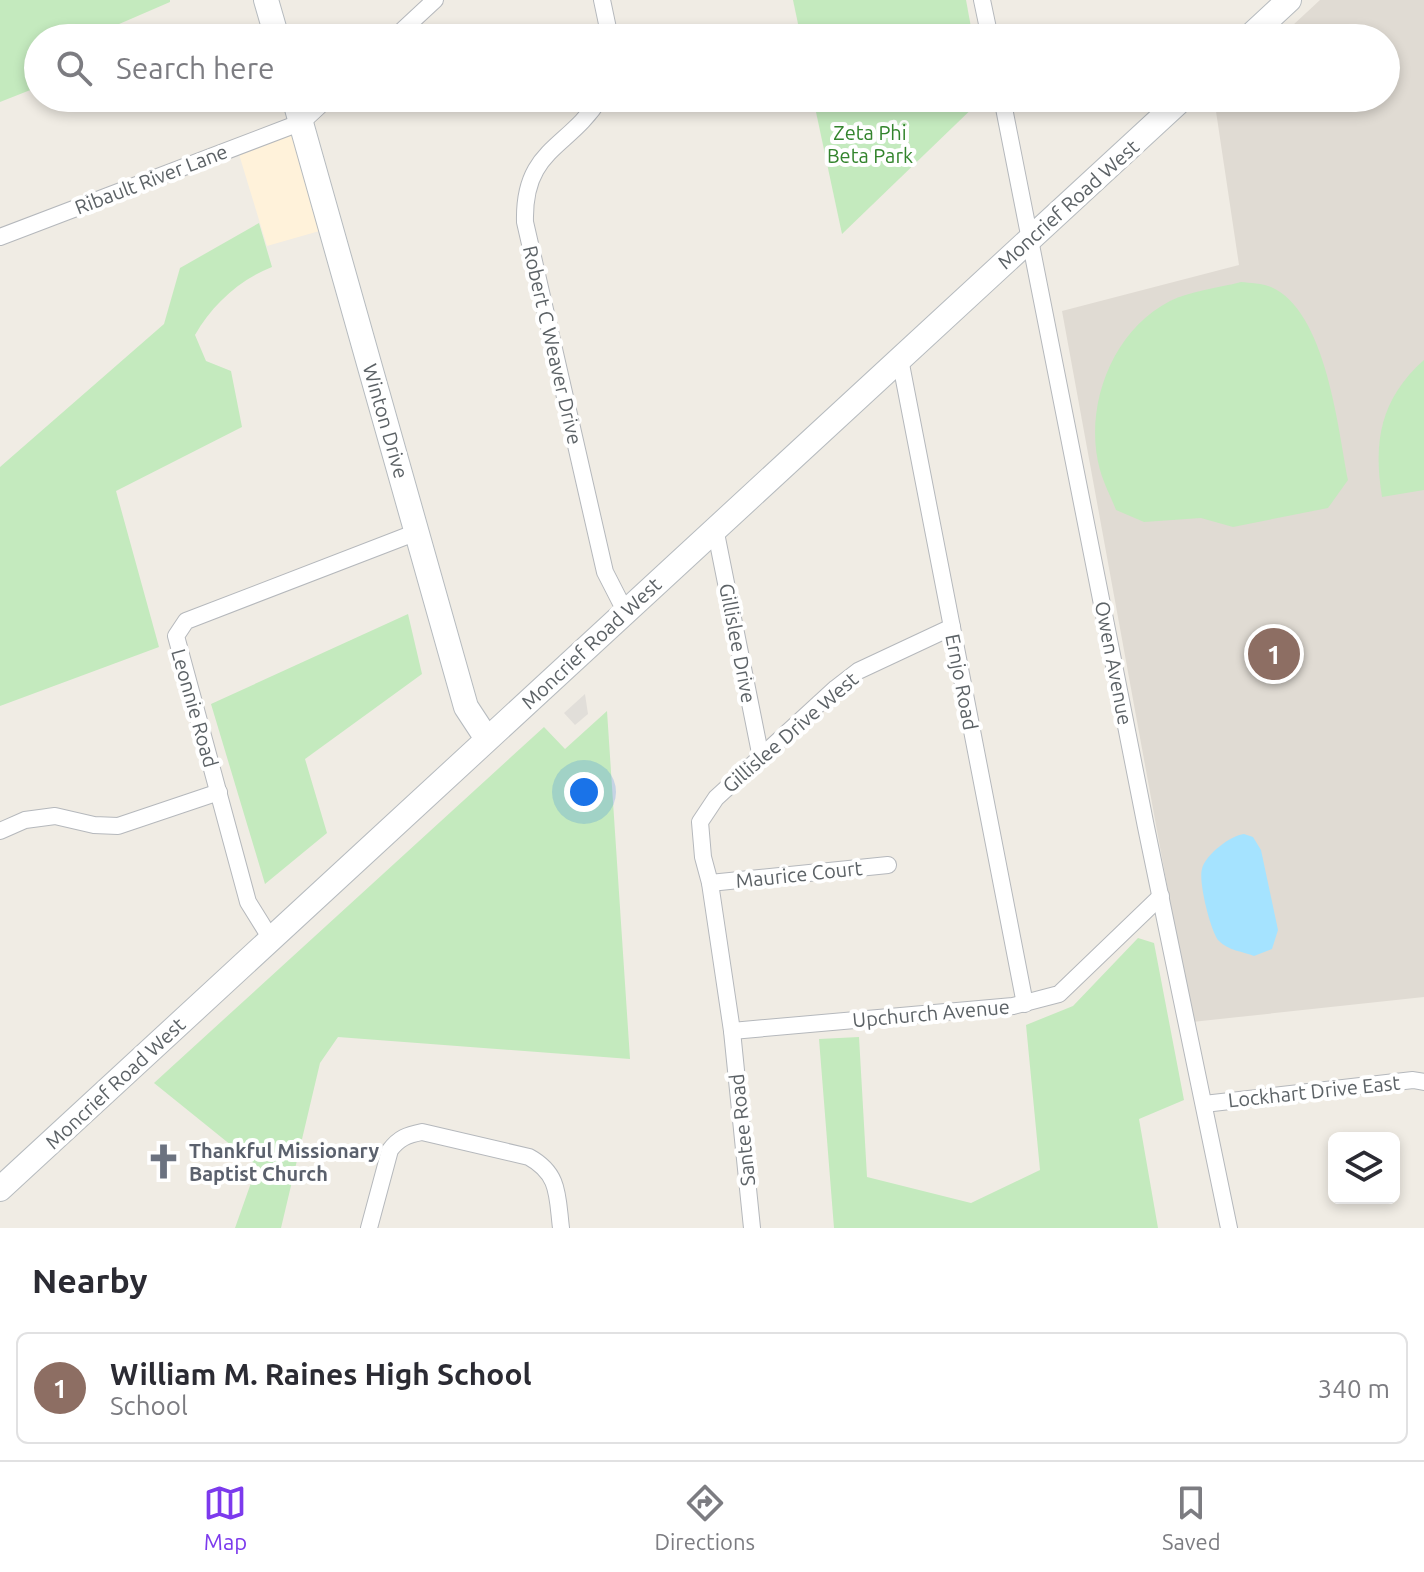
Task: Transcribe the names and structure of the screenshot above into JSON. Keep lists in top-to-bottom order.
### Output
{
  "streets": {
    "main road": ["Moncrief Road West", "Winton Drive"],
    "street": [
      "Ribault River Lane",
      "Robert C Weaver Drive",
      "Gillislee Drive",
      "Owen Avenue",
      "Ernjo Road",
      "Leonnie Road",
      "Gillislee Drive West",
      "Maurice Court",
      "Upchurch Avenue",
      "Lockhart Drive East",
      "Santee Road"
    ]
  },
  "crossings": [
    ["Ribault River Lane", "Winton Drive"],
    ["Moncrief Road West", "Robert C Weaver Drive"],
    ["Moncrief Road West", "Winton Drive"],
    ["Moncrief Road West", "Gillislee Drive"],
    ["Moncrief Road West", "Owen Avenue"],
    ["Moncrief Road West", "Ernjo Road"],
    ["Moncrief Road West", "Leonnie Road"],
    ["Winton Drive", "Leonnie Road"],
    ["Gillislee Drive", "Gillislee Drive West"],
    ["Owen Avenue", "Upchurch Avenue"],
    ["Owen Avenue", "Lockhart Drive East"],
    ["Ernjo Road", "Gillislee Drive West"],
    ["Ernjo Road", "Upchurch Avenue"],
    ["Gillislee Drive West", "Maurice Court"],
    ["Upchurch Avenue", "Santee Road"]
  ],
  "parks": ["Zeta Phi Beta Park"],
  "places": {
    "church": ["Thankful Missionary Baptist Church"]
  },
  "page": {
    "search": "Search here",
    "pins": "1",
    "heading": "Nearby",
    "list": [
      {
        "mark": "1",
        "name": "William M. Raines High School",
        "note": "School",
        "value": "340 m"
      }
    ],
    "nav": ["Map", "Directions", "Saved"]
  }
}
